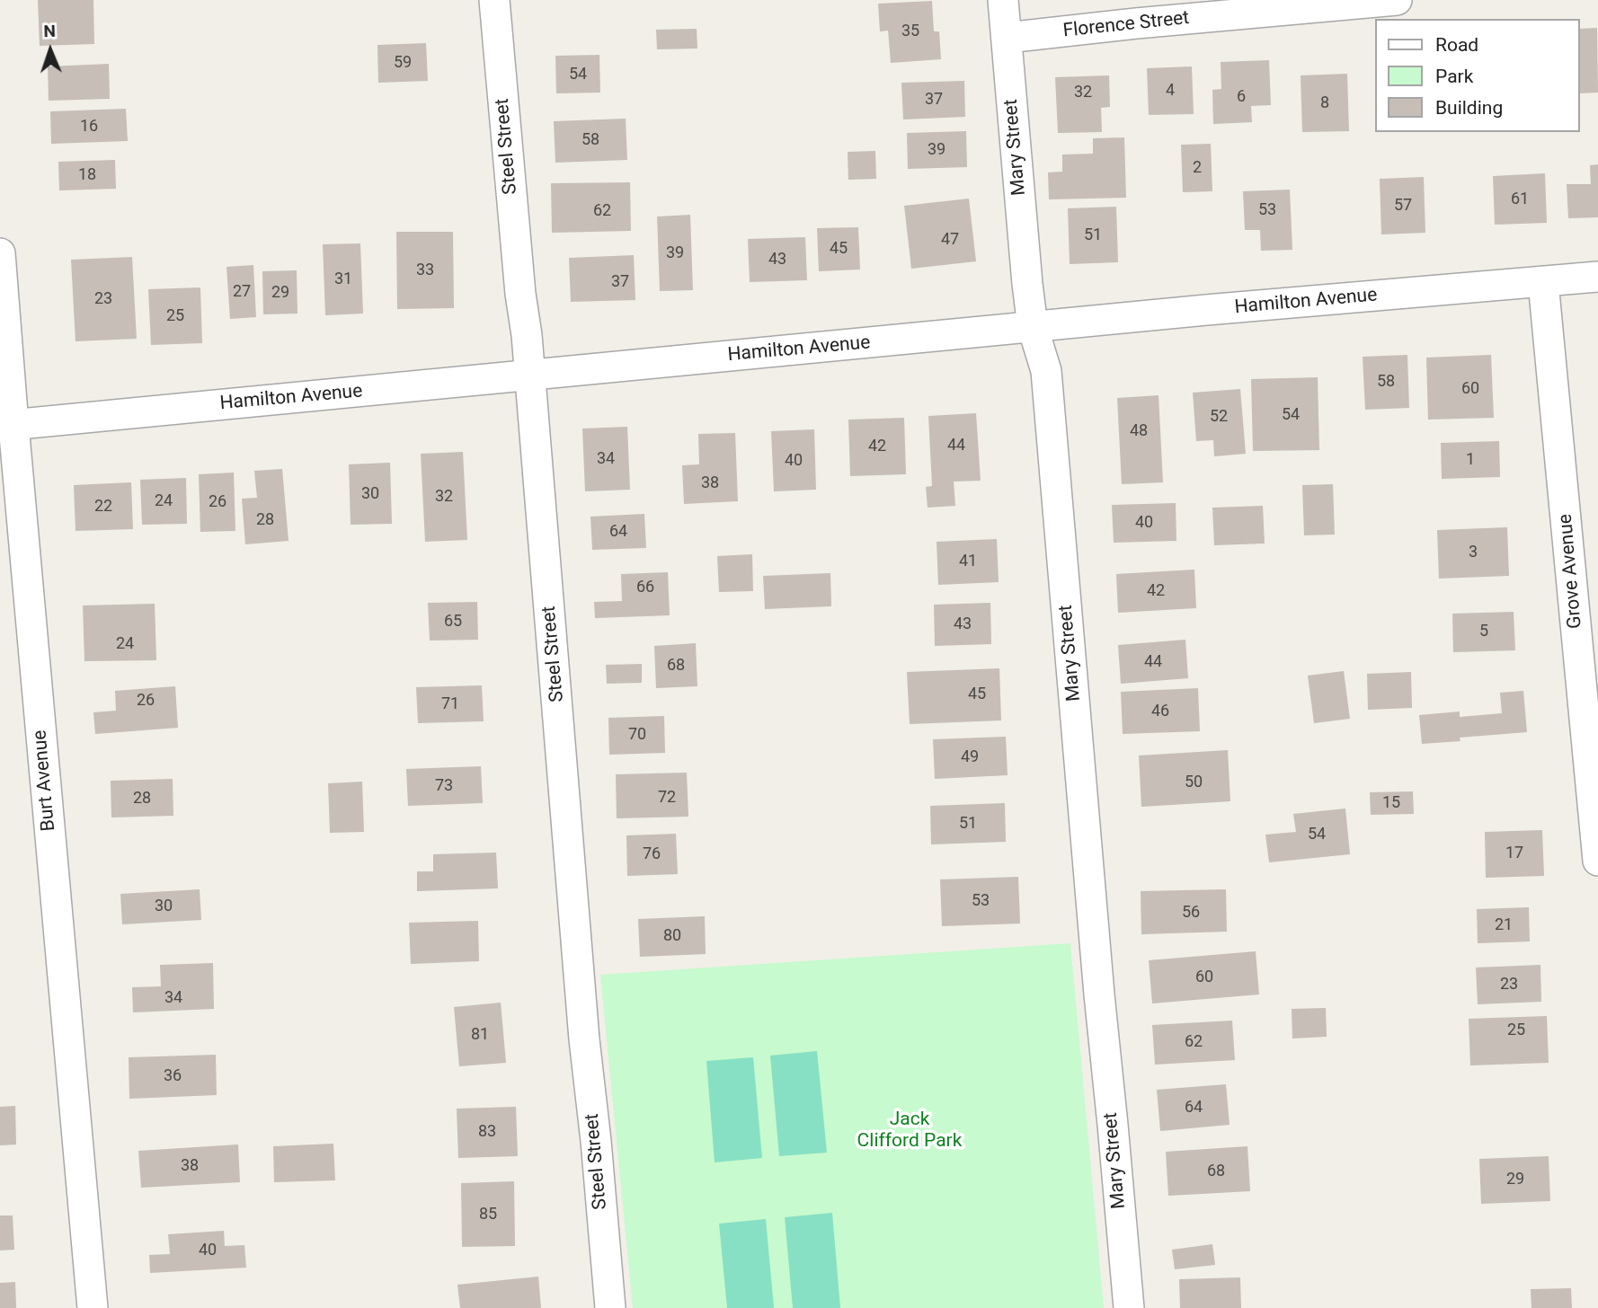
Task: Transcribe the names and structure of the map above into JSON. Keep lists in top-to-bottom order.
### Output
{
  "streets": {
    "street": [
      "Florence Street",
      "Steel Street",
      "Mary Street",
      "Hamilton Avenue",
      "Grove Avenue",
      "Burt Avenue"
    ]
  },
  "crossings": [
    ["Florence Street", "Mary Street"],
    ["Steel Street", "Hamilton Avenue"],
    ["Mary Street", "Hamilton Avenue"],
    ["Hamilton Avenue", "Grove Avenue"],
    ["Hamilton Avenue", "Burt Avenue"]
  ],
  "parks": ["Jack Clifford Park"],
  "house_numbers": [
    "35",
    "59",
    "54",
    "4",
    "32",
    "6",
    "37",
    "8",
    "16",
    "58",
    "39",
    "2",
    "18",
    "61",
    "57",
    "53",
    "62",
    "51",
    "47",
    "45",
    "39",
    "43",
    "33",
    "31",
    "37",
    "27",
    "29",
    "23",
    "25",
    "58",
    "60",
    "54",
    "52",
    "48",
    "44",
    "42",
    "34",
    "1",
    "40",
    "38",
    "30",
    "32",
    "24",
    "26",
    "22",
    "28",
    "40",
    "64",
    "3",
    "41",
    "66",
    "42",
    "65",
    "43",
    "5",
    "24",
    "44",
    "68",
    "45",
    "26",
    "71",
    "46",
    "70",
    "49",
    "50",
    "73",
    "72",
    "28",
    "15",
    "51",
    "54",
    "17",
    "76",
    "53",
    "30",
    "56",
    "21",
    "80",
    "60",
    "23",
    "34",
    "25",
    "81",
    "62",
    "36",
    "64",
    "83",
    "38",
    "68",
    "29",
    "85",
    "40"
  ],
  "legend": ["Road", "Park", "Building"],
  "north": "top"
}
